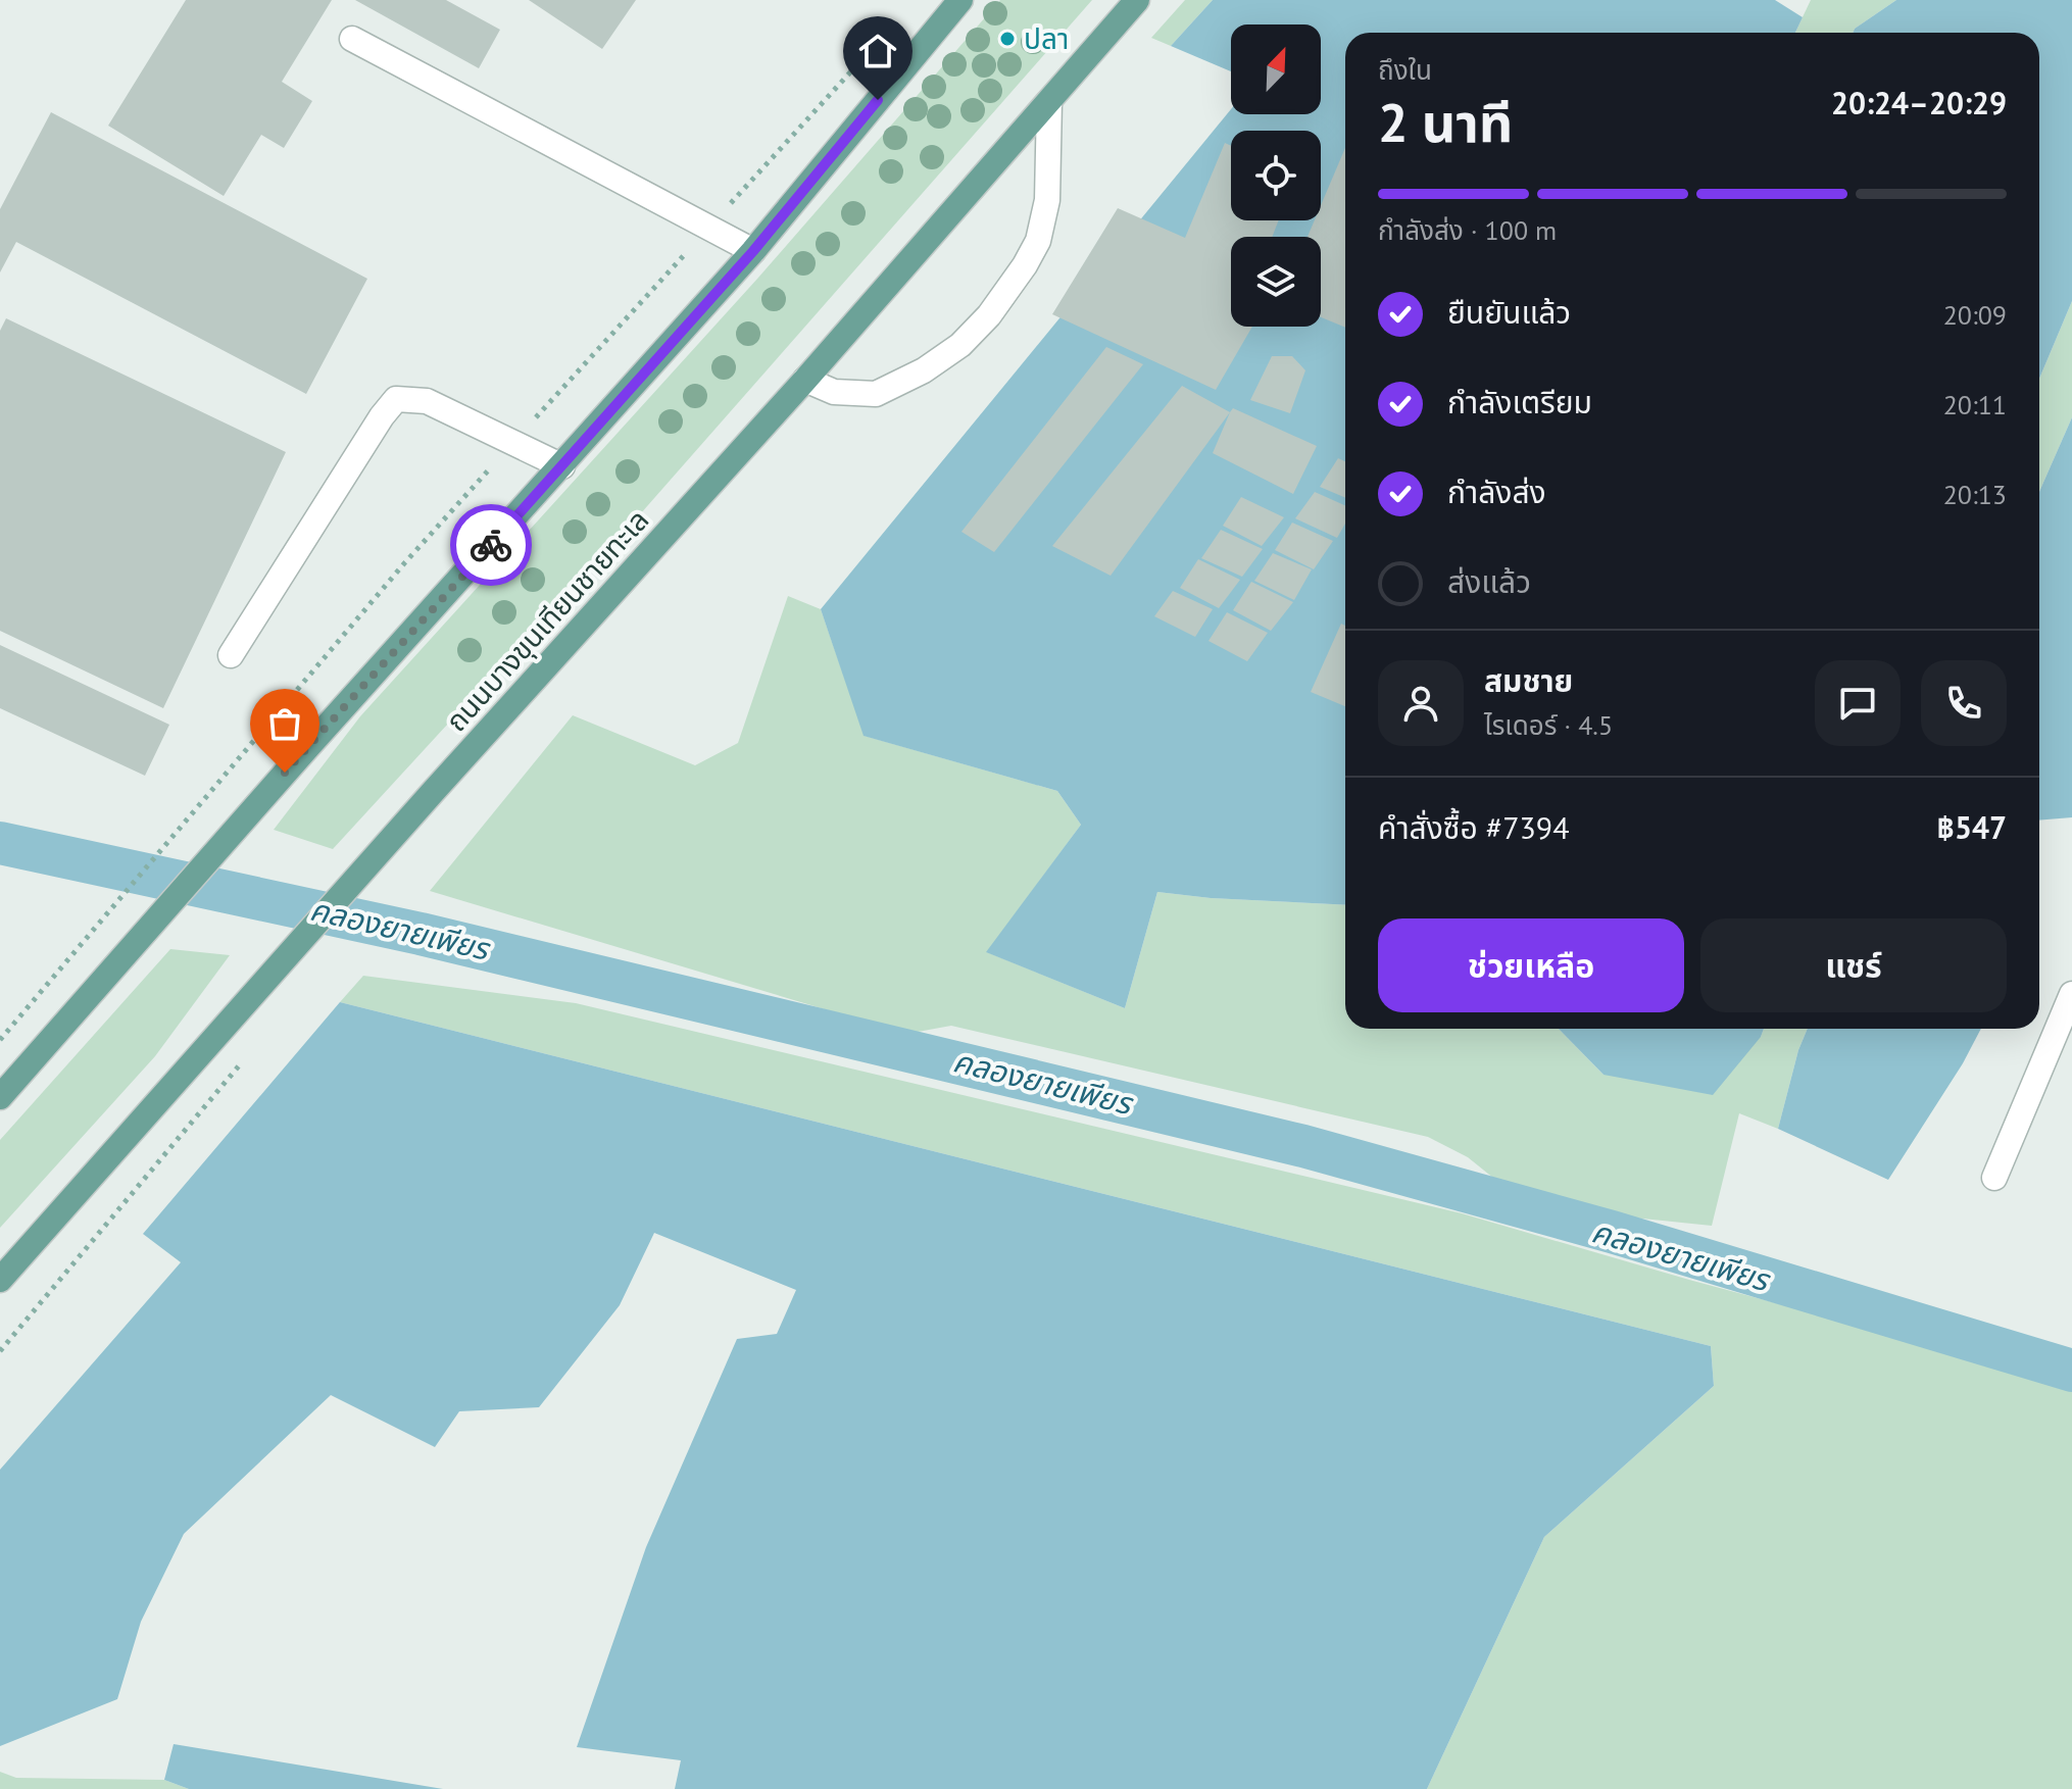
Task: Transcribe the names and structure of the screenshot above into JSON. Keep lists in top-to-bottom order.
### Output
{
  "streets": {
    "main road": ["ถนนบางขุนเทียนชายทะเล"]
  },
  "water": ["คลองยายเพียร"],
  "places": ["ปลา"],
  "north": "top right",
  "page": {
    "heading": ["2 นาที", "ถึงใน", "20:24–20:29"],
    "panel": [
      "สมชาย",
      "ไรเดอร์ · 4.5",
      "คำสั่งซื้อ #7394",
      "฿547"
    ],
    "bar": "กำลังส่ง · 100 m",
    "list": [
      ["ยืนยันแล้ว", "20:09"],
      ["กำลังเตรียม", "20:11"],
      ["กำลังส่ง", "20:13"],
      "ส่งแล้ว"
    ],
    "buttons": ["ช่วยเหลือ", "แชร์"]
  }
}
